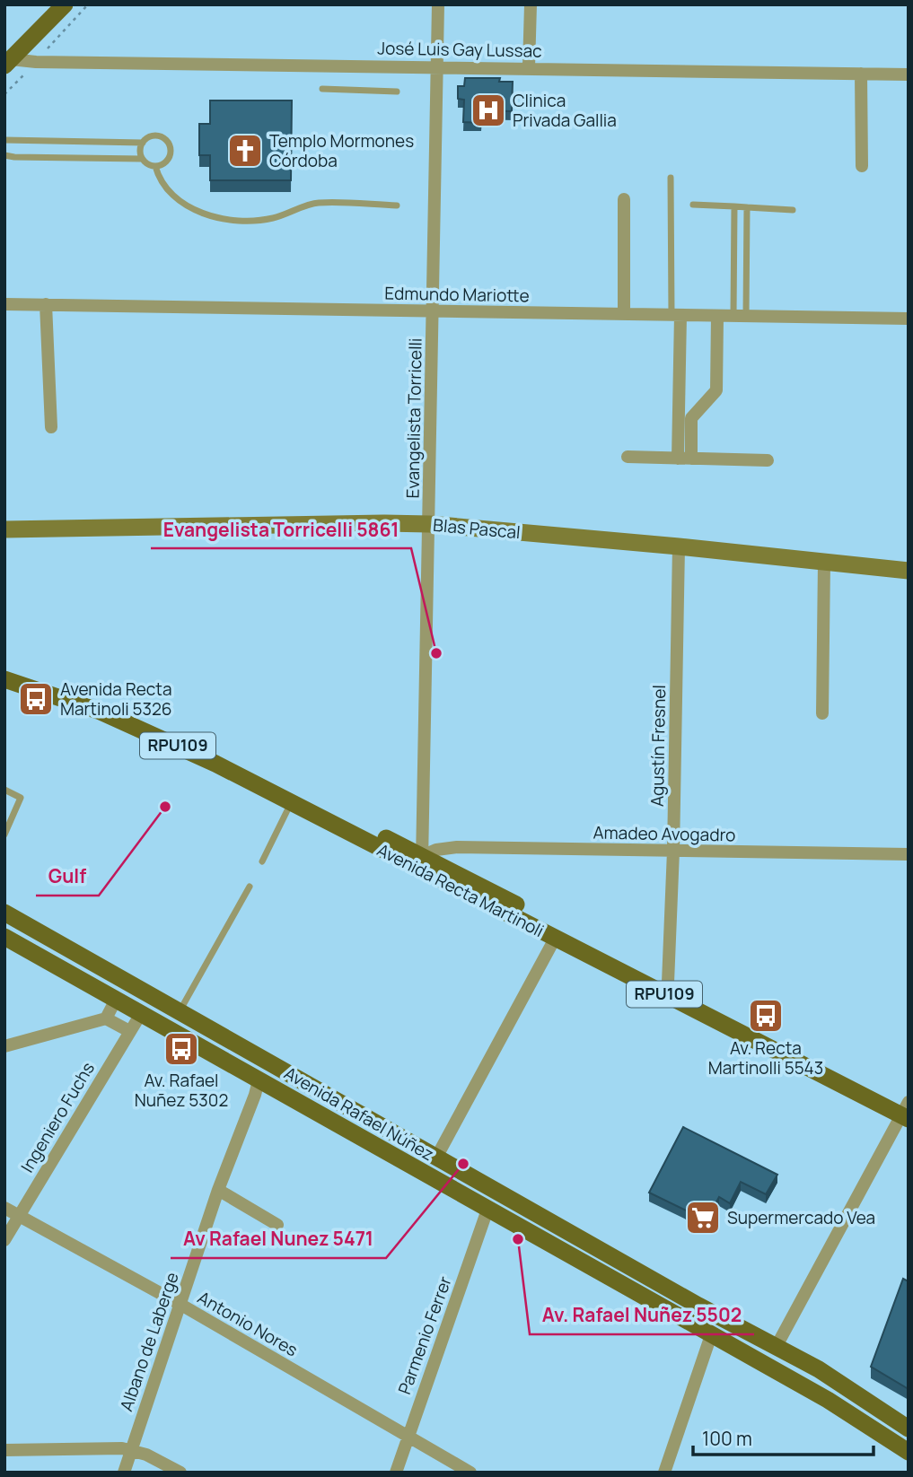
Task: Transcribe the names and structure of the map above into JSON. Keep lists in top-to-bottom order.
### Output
{
  "streets": {
    "main road": [
      "Blas Pascal",
      "RPU109",
      "Avenida Recta Martinoli",
      "Avenida Rafael Núñez"
    ],
    "street": [
      "José Luis Gay Lussac",
      "Edmundo Mariotte",
      "Evangelista Torricelli",
      "Agustín Fresnel",
      "Amadeo Avogadro",
      "Ingeniero Fuchs",
      "Antonio Nores",
      "Parmenio Ferrer",
      "Albano de Laberge"
    ]
  },
  "crossings": [
    ["José Luis Gay Lussac", "Evangelista Torricelli"],
    ["Edmundo Mariotte", "Evangelista Torricelli"],
    ["Evangelista Torricelli", "Blas Pascal"],
    ["Evangelista Torricelli", "RPU109"],
    ["Evangelista Torricelli", "Amadeo Avogadro"],
    ["Evangelista Torricelli", "Avenida Recta Martinoli"],
    ["Blas Pascal", "Agustín Fresnel"],
    ["RPU109", "Amadeo Avogadro"],
    ["RPU109", "Avenida Recta Martinoli"],
    ["Agustín Fresnel", "Amadeo Avogadro"],
    ["Agustín Fresnel", "Avenida Recta Martinoli"],
    ["Amadeo Avogadro", "Avenida Recta Martinoli"],
    ["Avenida Rafael Núñez", "Ingeniero Fuchs"],
    ["Avenida Rafael Núñez", "Parmenio Ferrer"],
    ["Avenida Rafael Núñez", "Albano de Laberge"],
    ["Ingeniero Fuchs", "Antonio Nores"],
    ["Antonio Nores", "Parmenio Ferrer"],
    ["Antonio Nores", "Albano de Laberge"]
  ],
  "places": {
    "hospital": ["Clinica Privada Gallia"],
    "church": ["Templo Mormones Córdoba"],
    "other": [
      "Evangelista Torricelli 5861",
      "Gulf",
      "Av Rafael Nunez 5471",
      "Av. Rafael Nuñez 5502"
    ],
    "bus stop": ["Avenida Recta Martinoli 5326", "Av. Recta Martinolli 5543", "Av. Rafael Nuñez 5302"],
    "supermarket": ["Supermercado Vea"]
  },
  "scale_bar": "100 m"
}
